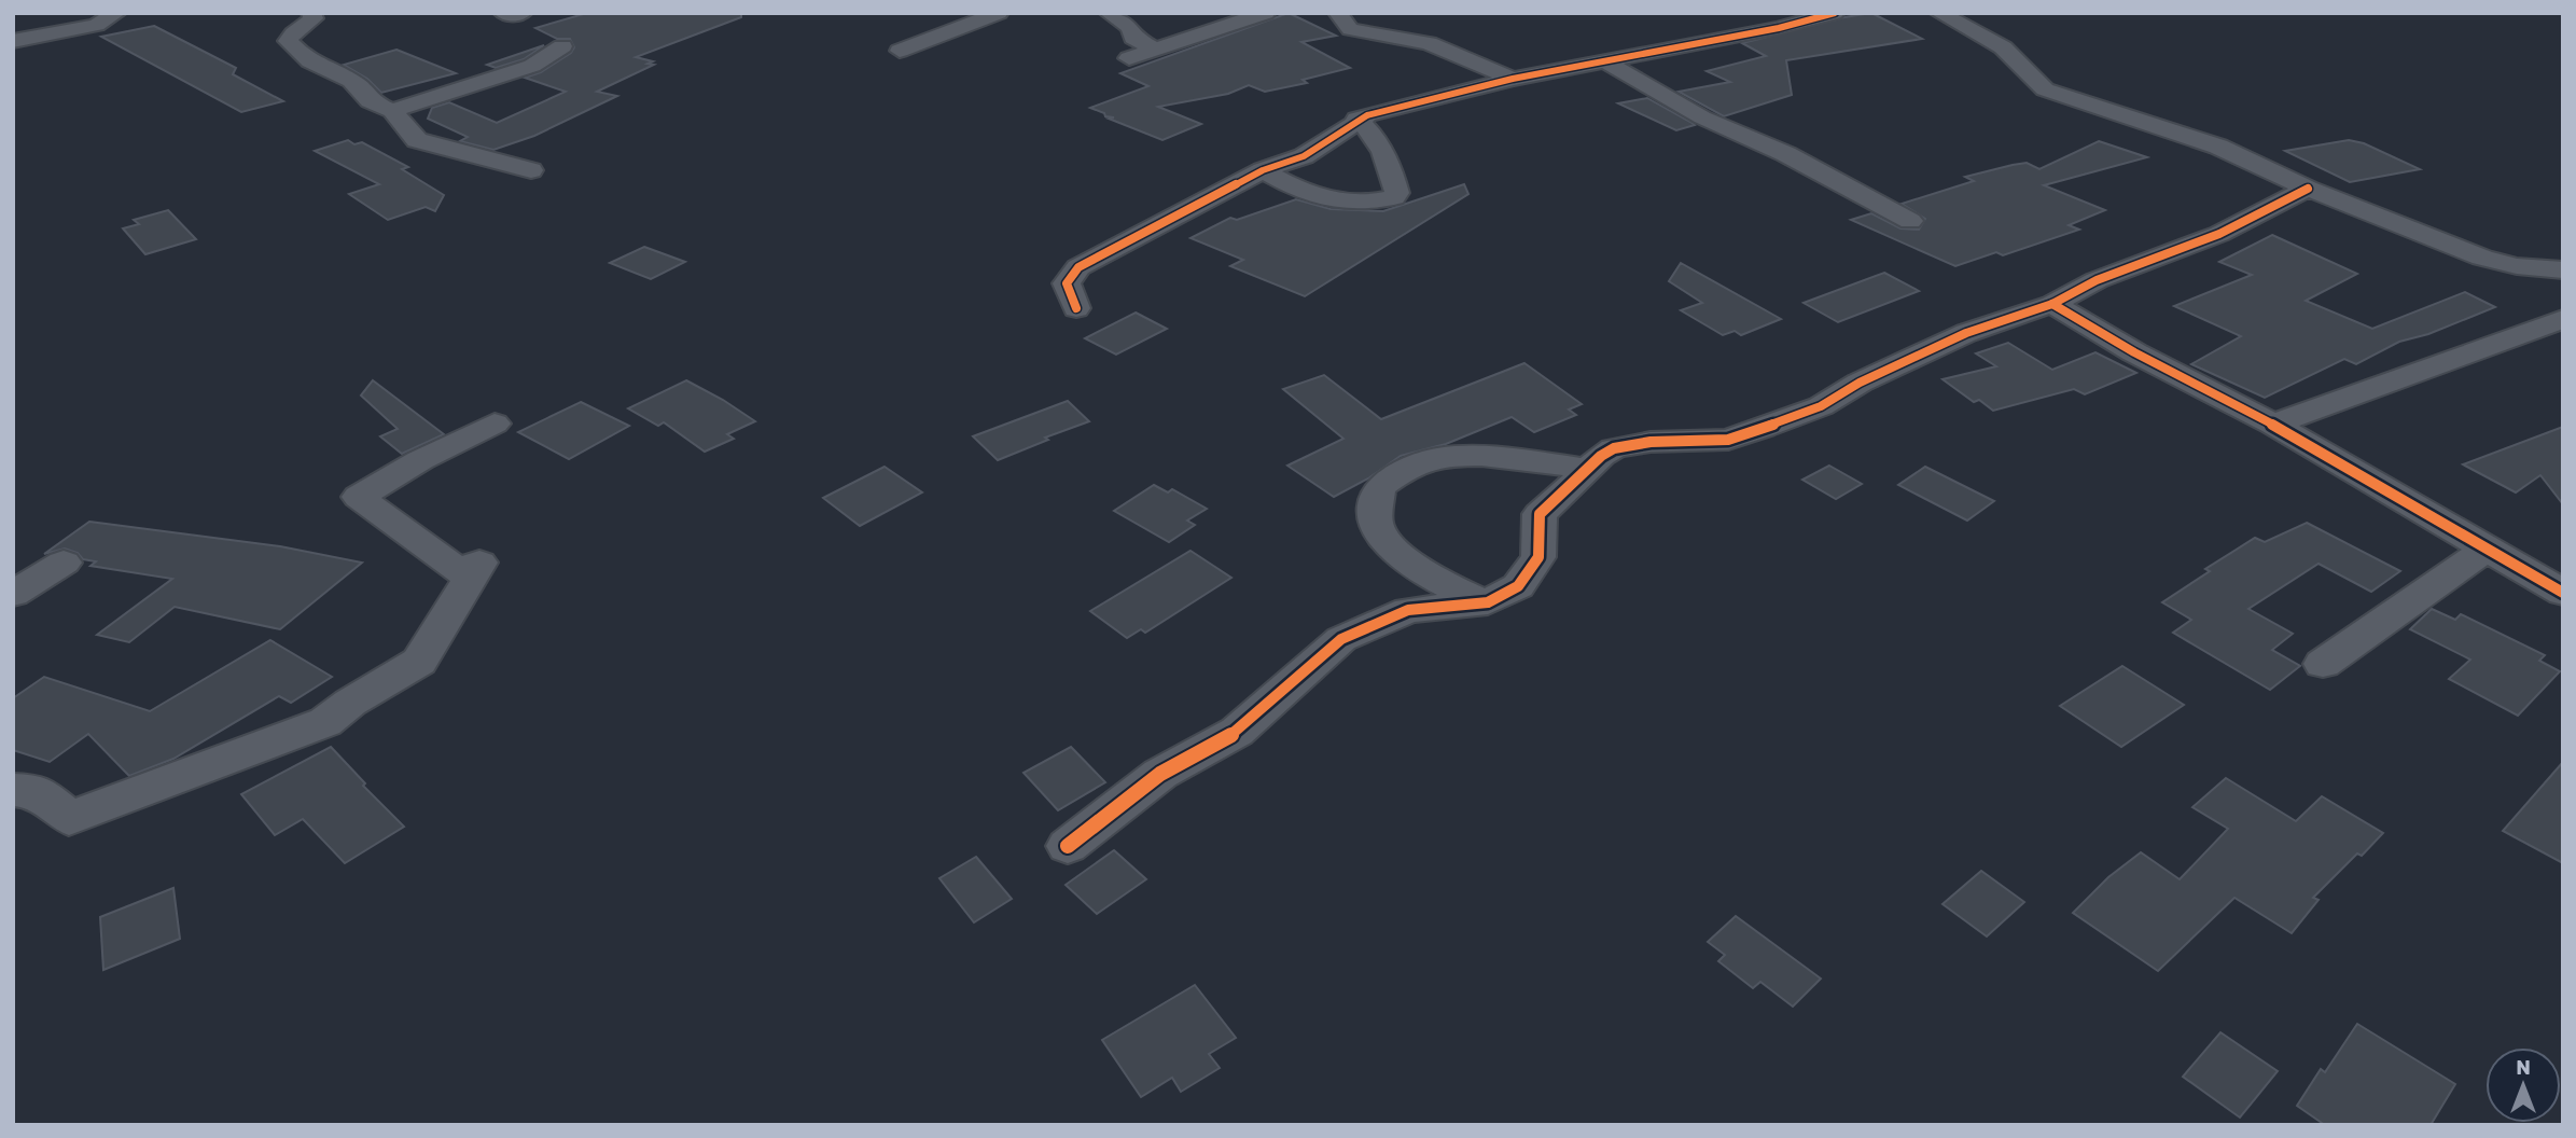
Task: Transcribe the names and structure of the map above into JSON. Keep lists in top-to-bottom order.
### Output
{
  "north": "top"
}
